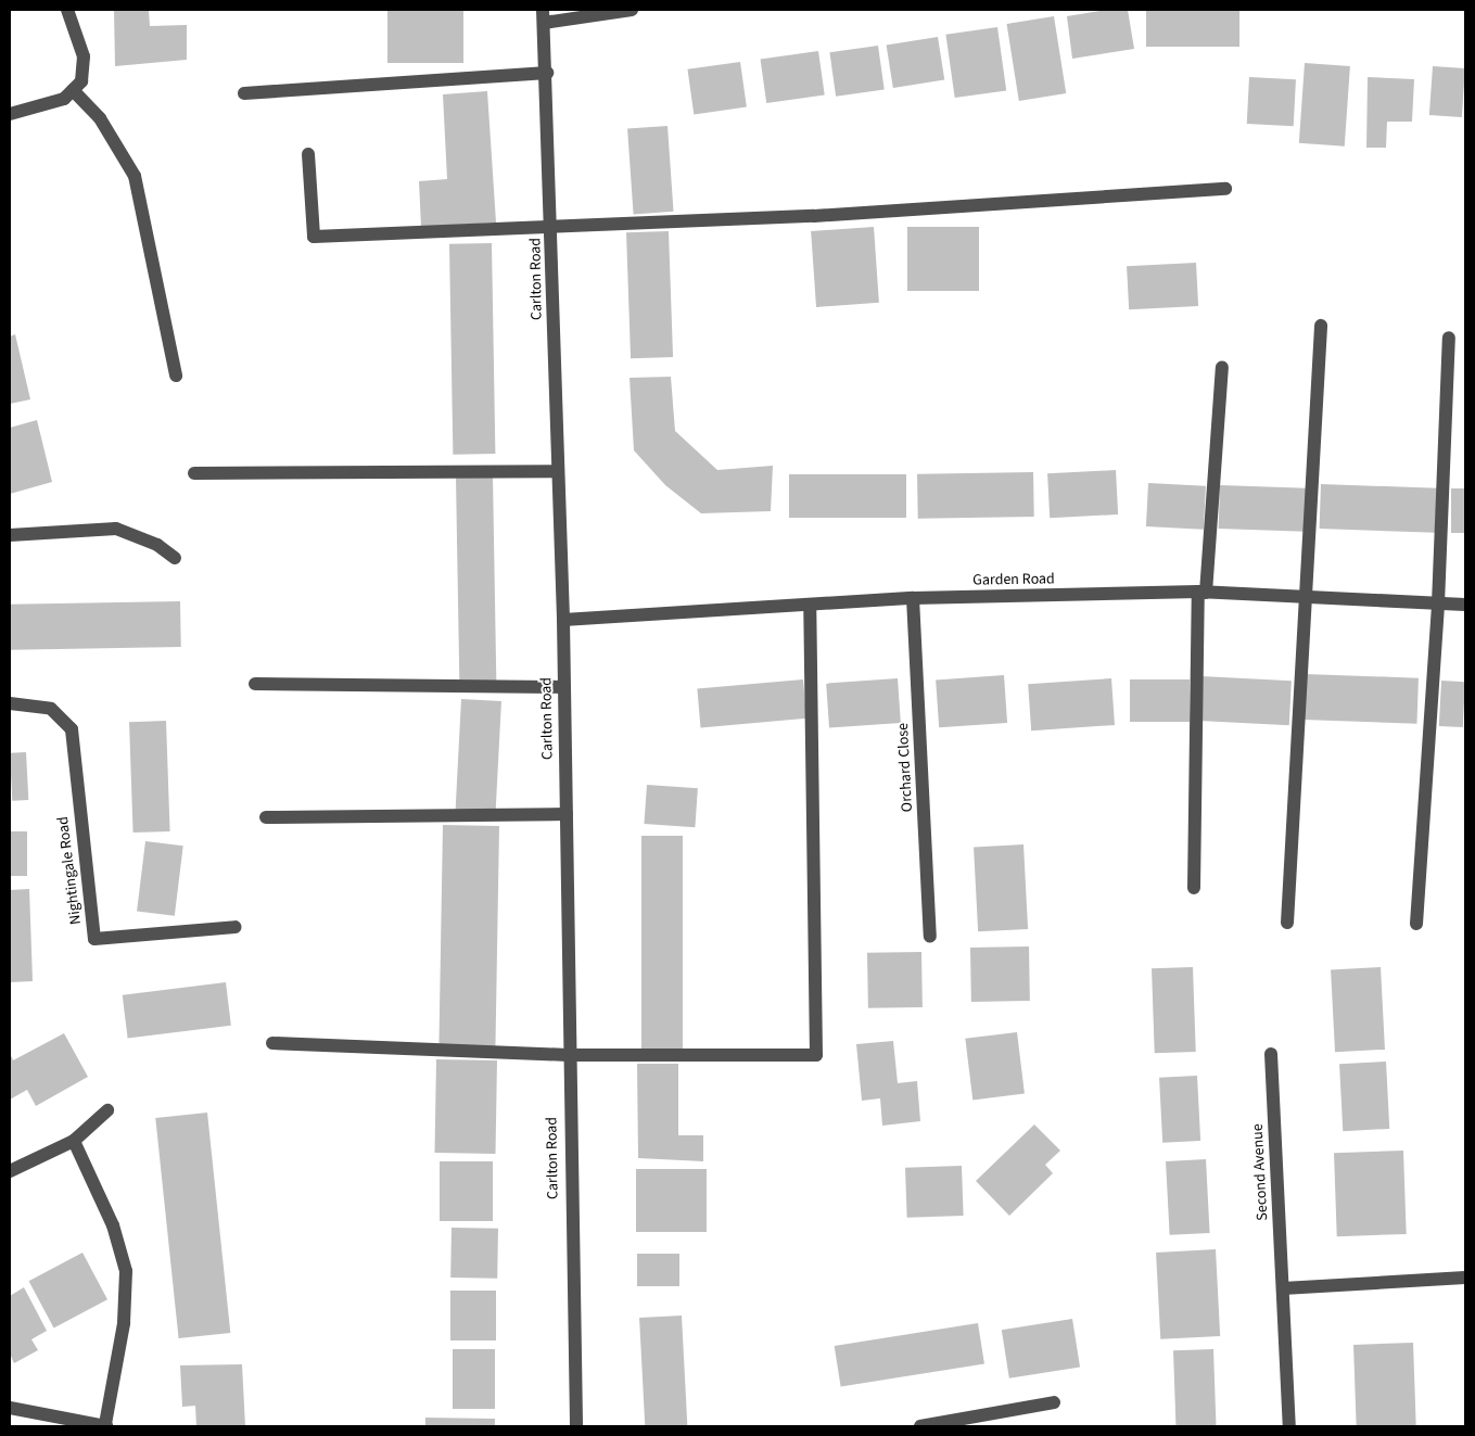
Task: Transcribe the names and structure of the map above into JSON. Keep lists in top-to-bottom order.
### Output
{
  "streets": {
    "street": [
      "Carlton Road",
      "Garden Road",
      "Orchard Close",
      "Nightingale Road",
      "Second Avenue"
    ]
  },
  "crossings": [
    ["Carlton Road", "Garden Road"],
    ["Garden Road", "Orchard Close"]
  ]
}
